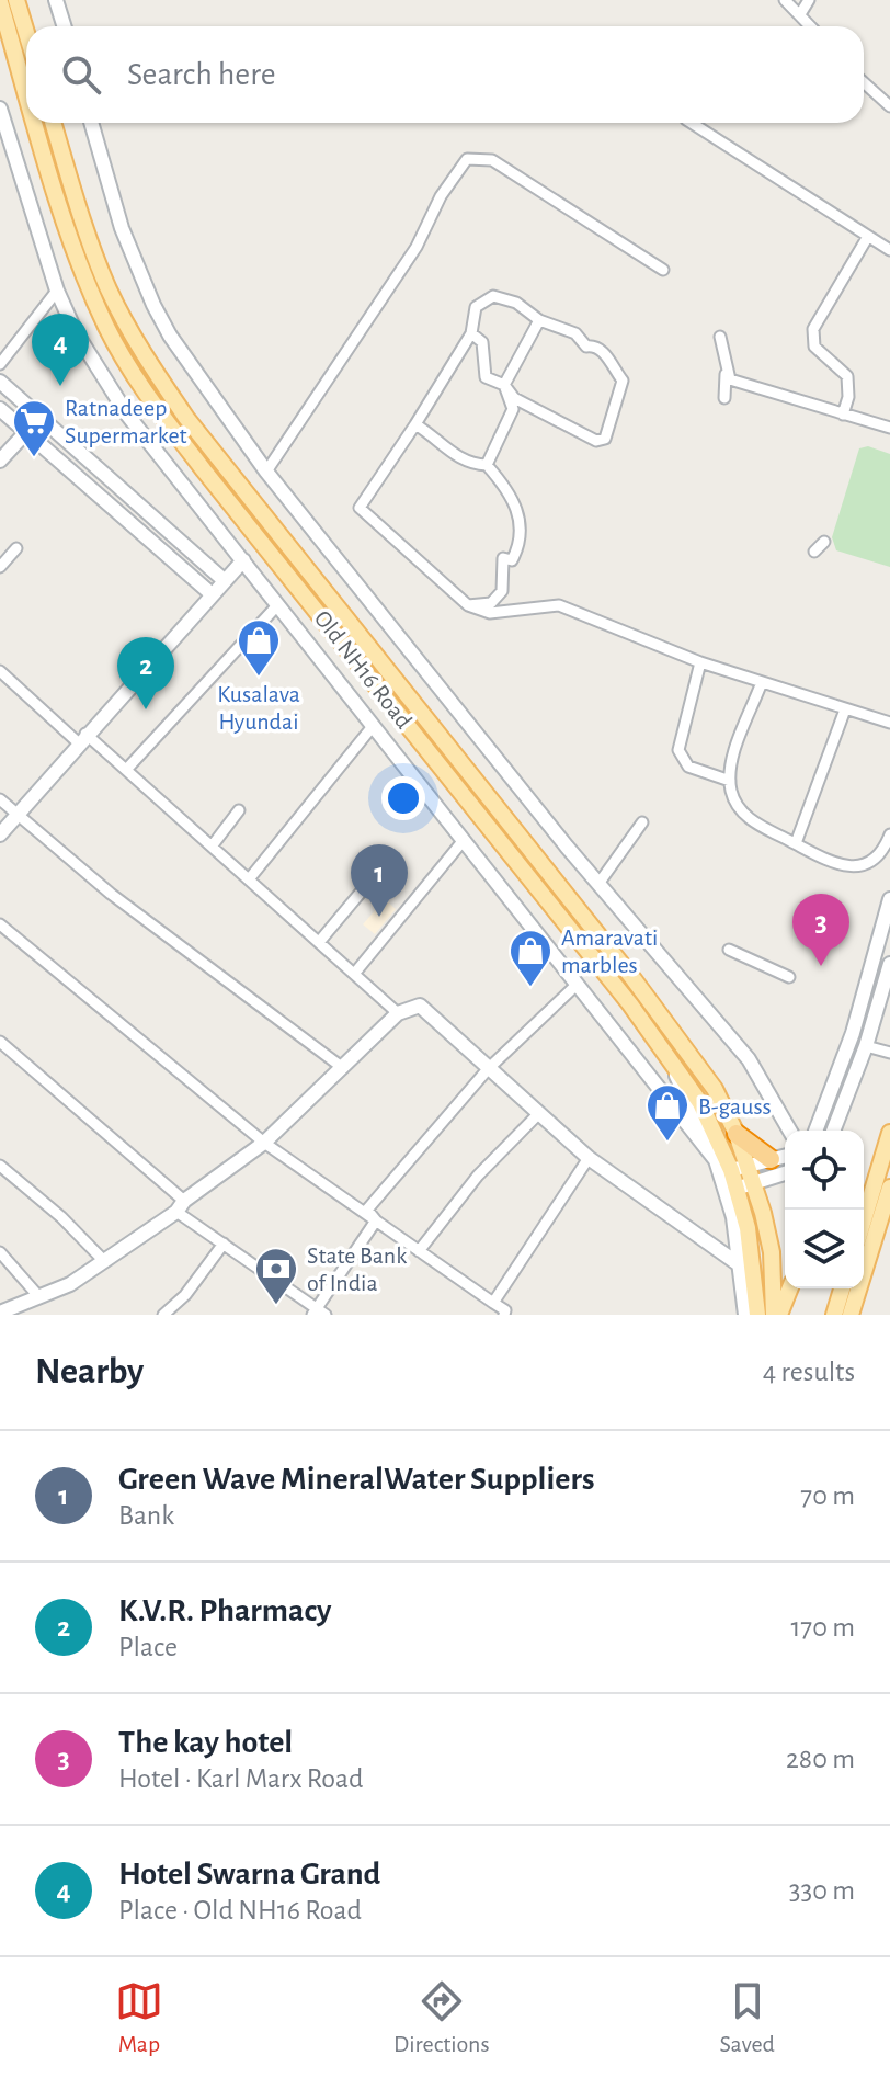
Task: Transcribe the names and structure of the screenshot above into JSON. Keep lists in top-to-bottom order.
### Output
{
  "streets": {
    "main road": ["Old NH16 Road"]
  },
  "places": {
    "supermarket": ["Ratnadeep Supermarket"],
    "shop": ["Kusalava Hyundai", "Amaravati marbles", "B-gauss"],
    "bank": ["State Bank of India"]
  },
  "page": {
    "search": "Search here",
    "pins": [
      "4",
      "2",
      "1",
      "3"
    ],
    "heading": ["Nearby", "4 results"],
    "list": [
      {
        "mark": "1",
        "name": "Green Wave MineralWater Suppliers",
        "note": "Bank",
        "value": "70 m"
      },
      {
        "mark": "2",
        "name": "K.V.R. Pharmacy",
        "note": "Place",
        "value": "170 m"
      },
      {
        "mark": "3",
        "name": "The kay hotel",
        "note": "Hotel · Karl Marx Road",
        "value": "280 m"
      },
      {
        "mark": "4",
        "name": "Hotel Swarna Grand",
        "note": "Place · Old NH16 Road",
        "value": "330 m"
      }
    ],
    "nav": ["Map", "Directions", "Saved"]
  }
}
